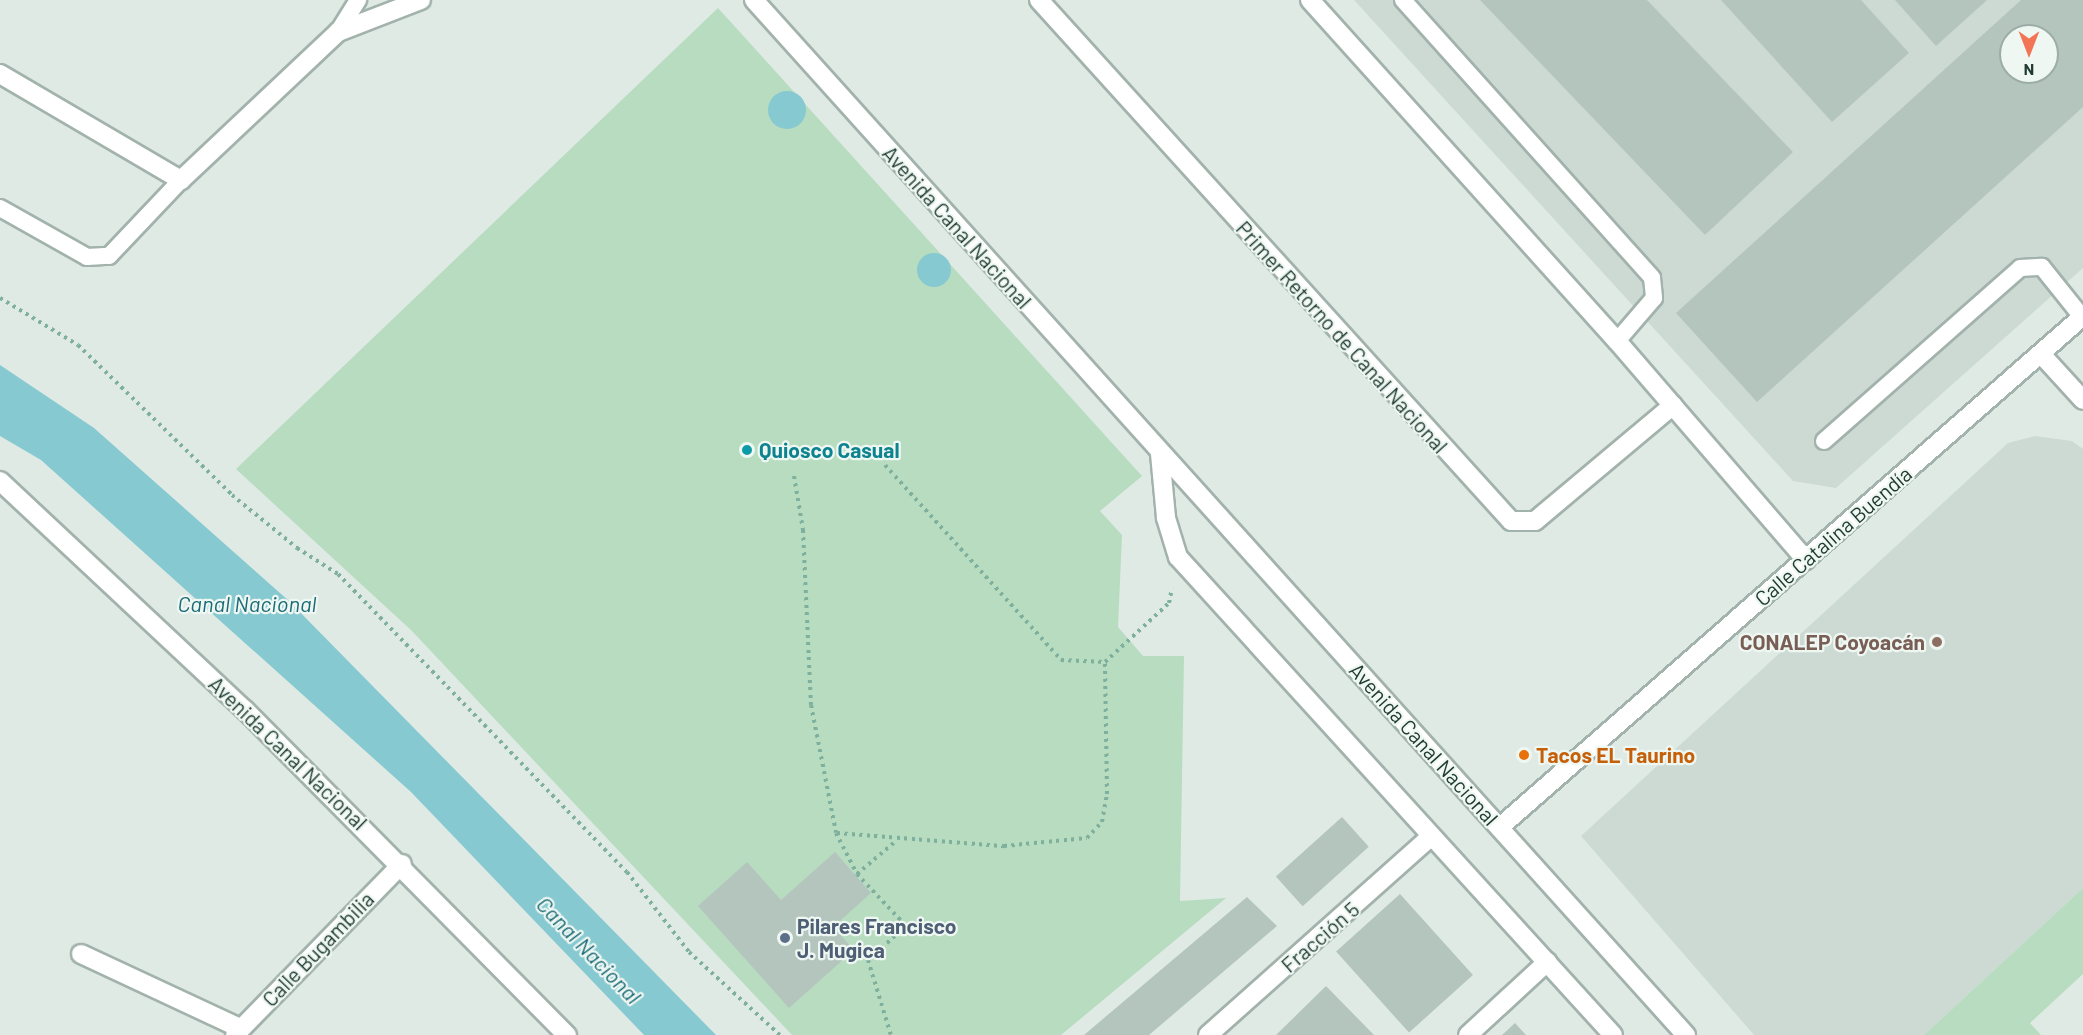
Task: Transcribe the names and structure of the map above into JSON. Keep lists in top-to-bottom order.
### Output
{
  "streets": {
    "street": [
      "Avenida Canal Nacional",
      "Primer Retorno de Canal Nacional",
      "Calle Catalina Buendía",
      "Fracción 5",
      "Calle Bugambilia"
    ]
  },
  "crossings": [
    ["Avenida Canal Nacional", "Calle Catalina Buendía"],
    ["Avenida Canal Nacional", "Calle Bugambilia"]
  ],
  "water": ["Canal Nacional"],
  "places": [
    "Quiosco Casual",
    "CONALEP Coyoacán",
    "Tacos EL Taurino",
    "Pilares Francisco J. Mugica"
  ],
  "north": "bottom"
}
